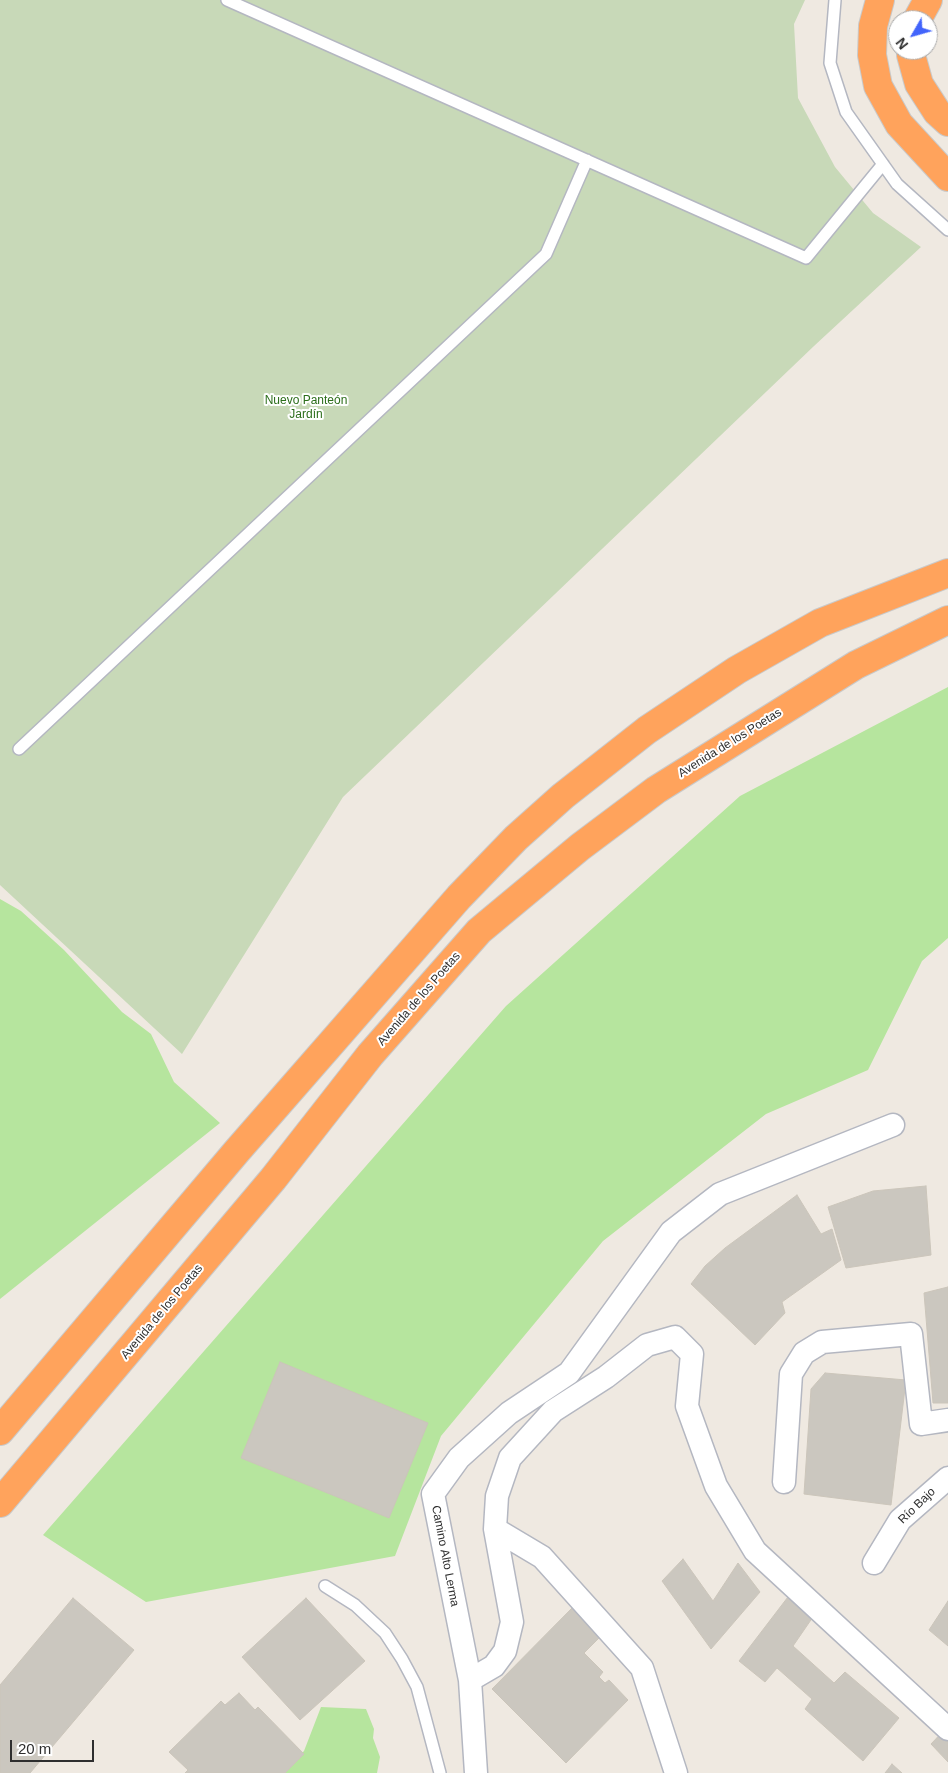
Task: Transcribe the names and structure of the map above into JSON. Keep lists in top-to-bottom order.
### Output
{
  "streets": {
    "highway": ["Avenida de los Poetas"],
    "street": ["Río Bajo", "Camino Alto Lerma"]
  },
  "parks": ["Nuevo Panteón Jardín"],
  "scale_bar": "20 m",
  "north": "bottom left"
}
